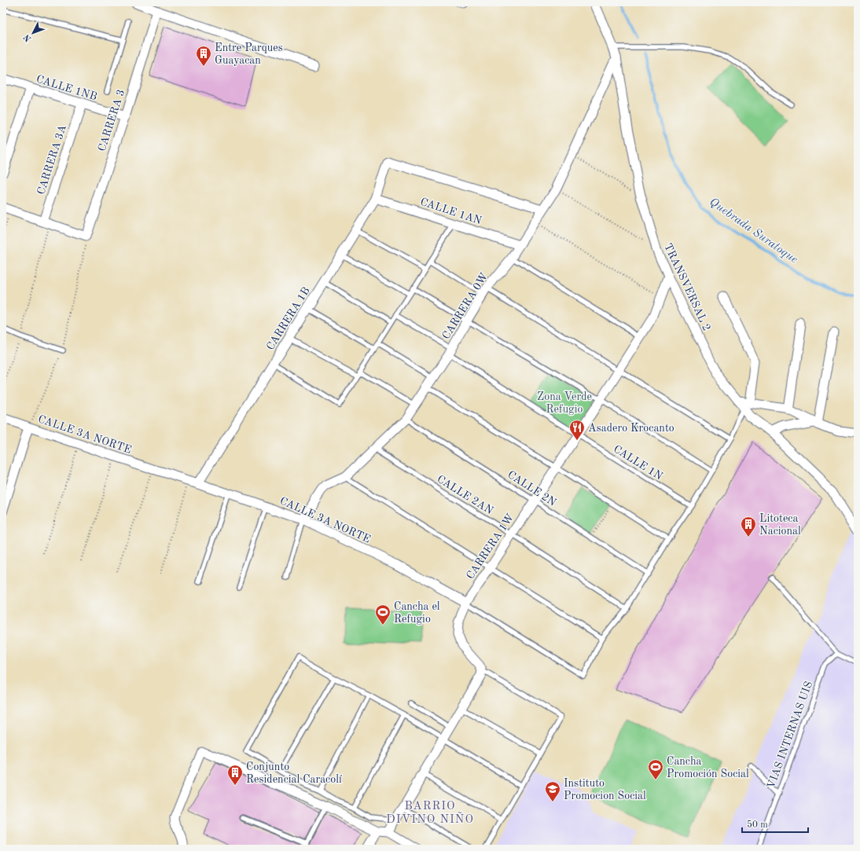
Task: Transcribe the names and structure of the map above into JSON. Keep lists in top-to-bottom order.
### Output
{
  "streets": {
    "street": [
      "CALLE 1NB",
      "CARRERA 3",
      "CARRERA 3A",
      "CALLE 1AN",
      "TRANSVERSAL 2",
      "CARRERA 0W",
      "CARRERA 1B",
      "CALLE 3A NORTE",
      "CARRERA 1W"
    ],
    "lane": [
      "CALLE 1N",
      "CALLE 2N",
      "CALLE 2AN",
      "VIAS INTERNAS UIS"
    ]
  },
  "crossings": [
    ["CALLE 1NB", "CARRERA 3"],
    ["CALLE 1NB", "CARRERA 3A"],
    ["CALLE 1AN", "CARRERA 0W"],
    ["CALLE 1AN", "CARRERA 1B"],
    ["TRANSVERSAL 2", "CARRERA 0W"],
    ["TRANSVERSAL 2", "CARRERA 1W"],
    ["CARRERA 0W", "CARRERA 1B"],
    ["CARRERA 0W", "CALLE 3A NORTE"],
    ["CARRERA 0W", "CALLE 1N"],
    ["CARRERA 0W", "CALLE 2N"],
    ["CARRERA 0W", "CALLE 2AN"],
    ["CARRERA 1B", "CALLE 3A NORTE"],
    ["CALLE 3A NORTE", "CARRERA 1W"],
    ["CALLE 1N", "CARRERA 1W"],
    ["CALLE 2N", "CARRERA 1W"],
    ["CALLE 2AN", "CARRERA 1W"]
  ],
  "districts": ["BARRIO DIVINO NIÑO"],
  "water": ["Quebrada Suratoque"],
  "parks": ["Zona Verde Refugio"],
  "places": {
    "building": ["Entre Parques Guayacan", "Litoteca Nacional", "Conjunto Residencial Caracolí"],
    "restaurant": ["Asadero Krocanto"],
    "sports": ["Cancha el Refugio", "Cancha Promoción Social"],
    "school or university": ["Instituto Promocion Social"]
  },
  "scale_bar": "50 m",
  "north": "bottom left"
}
